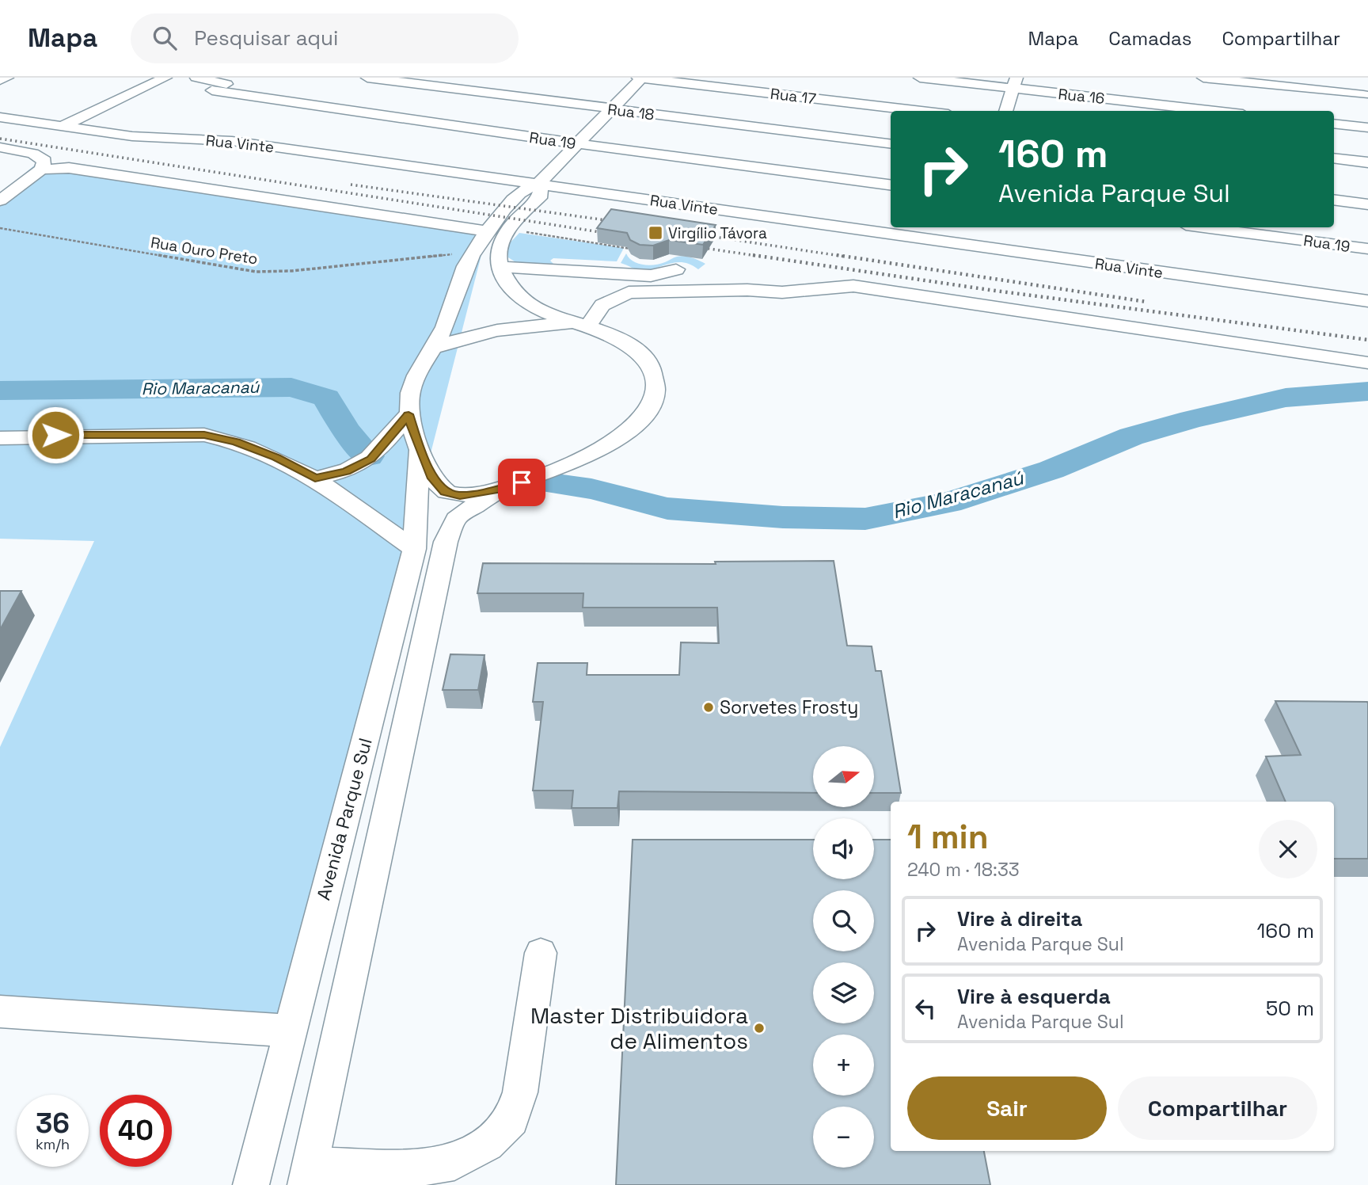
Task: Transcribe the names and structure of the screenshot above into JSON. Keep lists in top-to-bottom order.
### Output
{
  "streets": {
    "street": [
      "Rua 17",
      "Rua 16",
      "Rua 18",
      "Rua 19",
      "Rua Vinte",
      "Avenida Parque Sul"
    ],
    "path": ["Rua Ouro Preto"]
  },
  "crossings": [
    ["Rua Vinte", "Avenida Parque Sul"],
    ["Rua Ouro Preto", "Avenida Parque Sul"]
  ],
  "water": ["Rio Maracanaú"],
  "places": {
    "transit": ["Virgílio Távora"],
    "other": ["Sorvetes Frosty", "Master Distribuidora de Alimentos"]
  },
  "north": "right",
  "page": {
    "header": "Mapa",
    "search": "Pesquisar aqui",
    "nav": ["Mapa", "Camadas", "Compartilhar"],
    "turn": ["160 m", "Avenida Parque Sul"],
    "map_buttons": ["+", "−"],
    "heading": ["1 min", "240 m · 18:33"],
    "list": [
      {
        "name": "Vire à direita",
        "note": "Avenida Parque Sul",
        "value": "160 m"
      },
      {
        "name": "Vire à esquerda",
        "note": "Avenida Parque Sul",
        "value": "50 m"
      }
    ],
    "buttons": ["Sair", "Compartilhar"],
    "speed": "36 km/h",
    "limit": "40"
  }
}
